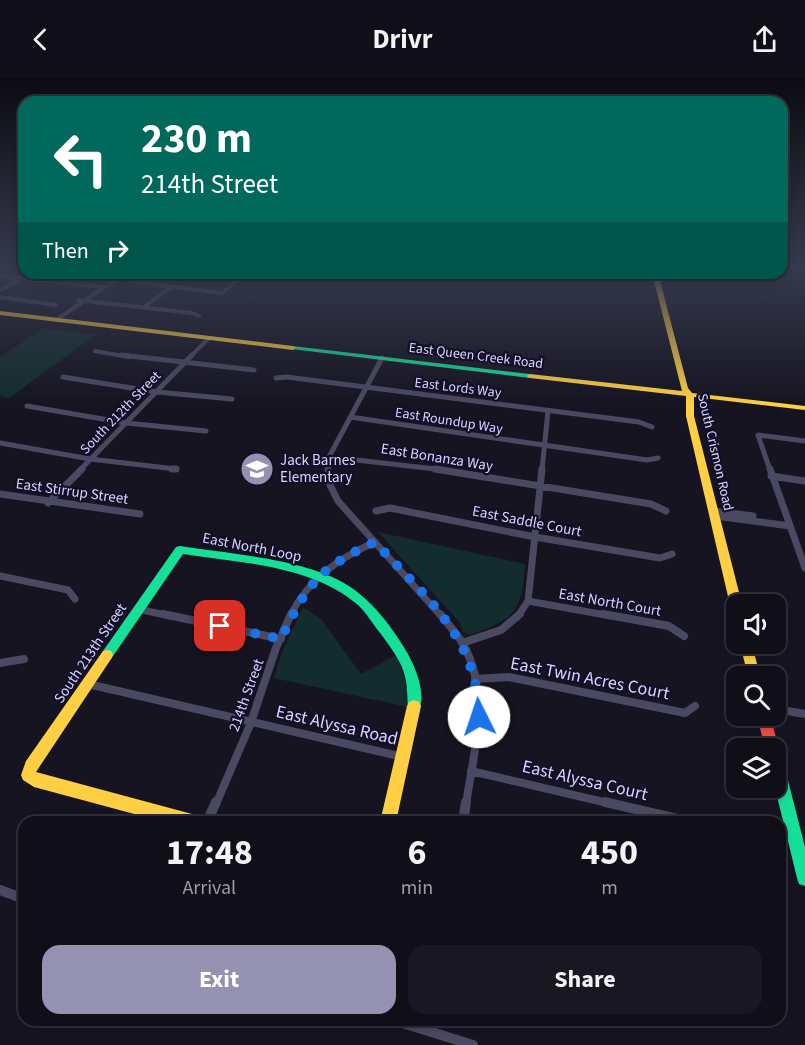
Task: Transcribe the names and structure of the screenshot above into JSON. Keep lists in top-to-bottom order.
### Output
{
  "streets": {
    "street": [
      "East Queen Creek Road",
      "East Lords Way",
      "South 212th Street",
      "East Roundup Way",
      "South Crismon Road",
      "East Bonanza Way",
      "East Stirrup Street",
      "East Saddle Court",
      "East North Loop",
      "East North Court",
      "South 213th Street",
      "East Twin Acres Court",
      "214th Street",
      "East Alyssa Road",
      "East Alyssa Court"
    ]
  },
  "crossings": [
    ["East Queen Creek Road", "South 212th Street"],
    ["East Queen Creek Road", "South Crismon Road"],
    ["South 212th Street", "East Stirrup Street"],
    ["East North Loop", "South 213th Street"],
    ["East North Loop", "214th Street"],
    ["East North Loop", "East Alyssa Road"],
    ["South 213th Street", "East Alyssa Road"],
    ["214th Street", "East Alyssa Road"]
  ],
  "places": {
    "school or university": ["Jack Barnes Elementary"]
  },
  "page": {
    "header": "Drivr",
    "turn": ["230 m", "214th Street"],
    "then": "Then",
    "eta": [
      "17:48",
      "Arrival",
      "6",
      "min",
      "450",
      "m"
    ],
    "buttons": ["Exit", "Share"]
  }
}
